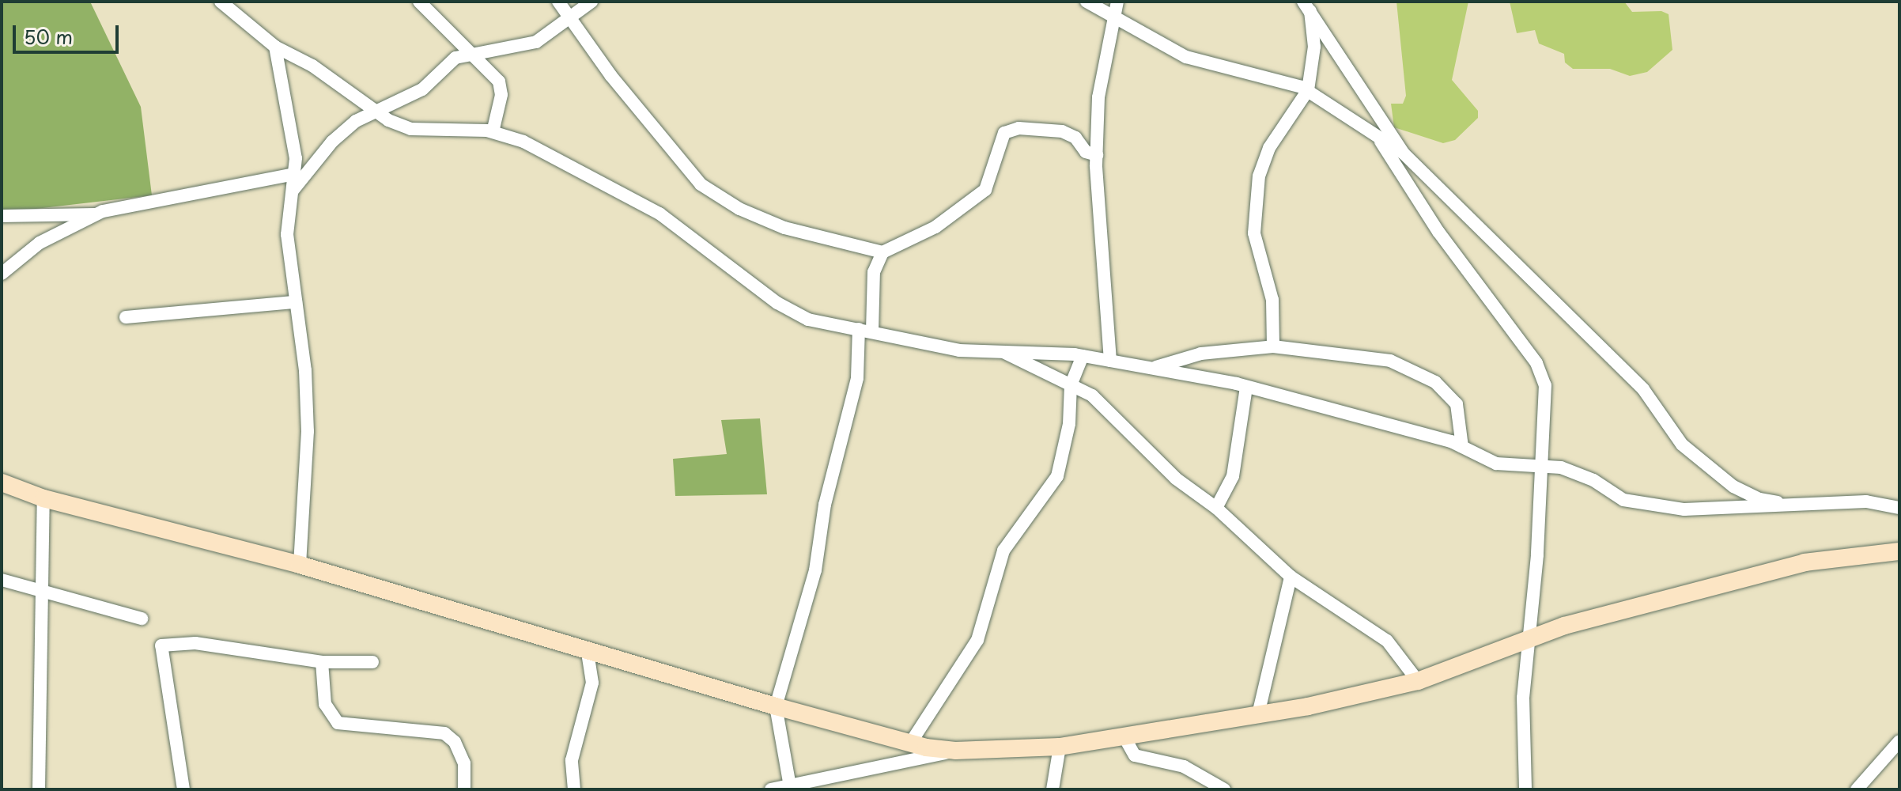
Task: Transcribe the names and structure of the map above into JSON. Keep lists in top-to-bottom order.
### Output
{
  "scale_bar": "50 m"
}
